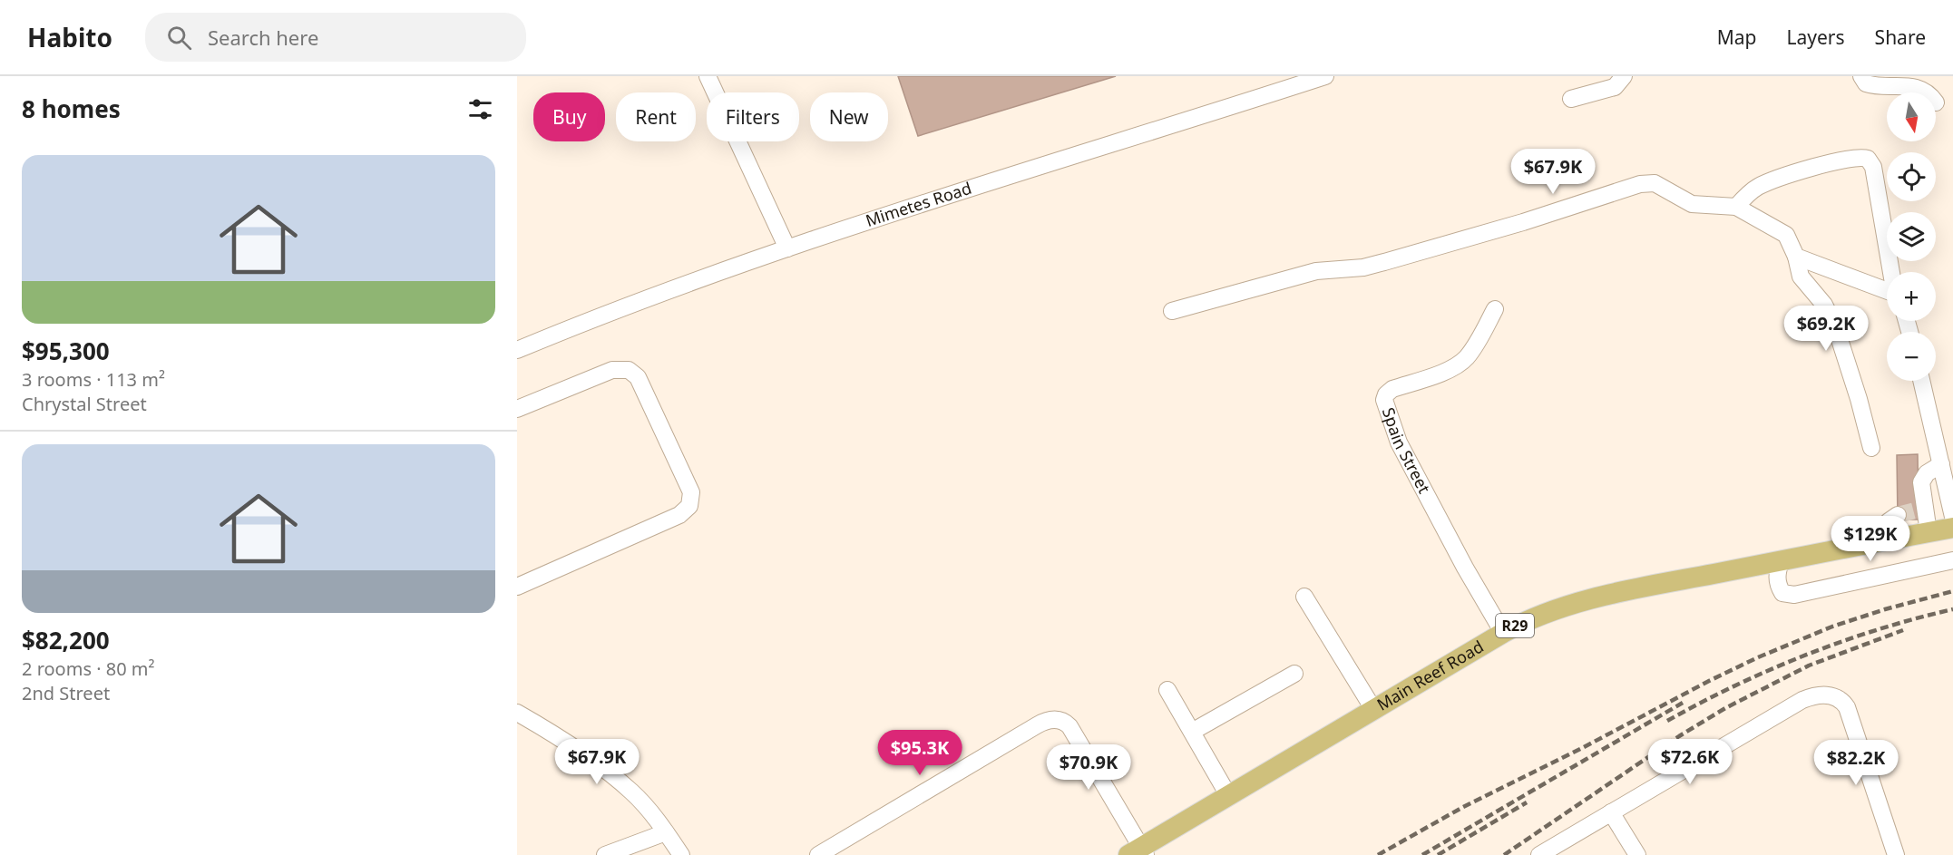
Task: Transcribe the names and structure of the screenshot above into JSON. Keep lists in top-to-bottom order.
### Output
{
  "streets": {
    "main road": ["R29", "Main Reef Road"],
    "street": ["Mimetes Road", "Spain Street"]
  },
  "crossings": [
    ["Spain Street", "Main Reef Road"]
  ],
  "north": "bottom",
  "page": {
    "header": "Habito",
    "search": "Search here",
    "nav": ["Map", "Layers", "Share"],
    "heading": "8 homes",
    "map_buttons": ["+", "−"],
    "chip": [
      "Buy",
      "Rent",
      "Filters",
      "New"
    ],
    "list": [
      {
        "name": "$95,300",
        "note": "3 rooms · 113 m² · Chrystal Street"
      },
      {
        "name": "$82,200",
        "note": "2 rooms · 80 m² · 2nd Street"
      }
    ],
    "price": [
      "$67.9K",
      "$69.2K",
      "$129K",
      "$95.3K",
      "$67.9K",
      "$72.6K",
      "$82.2K",
      "$70.9K"
    ]
  }
}
